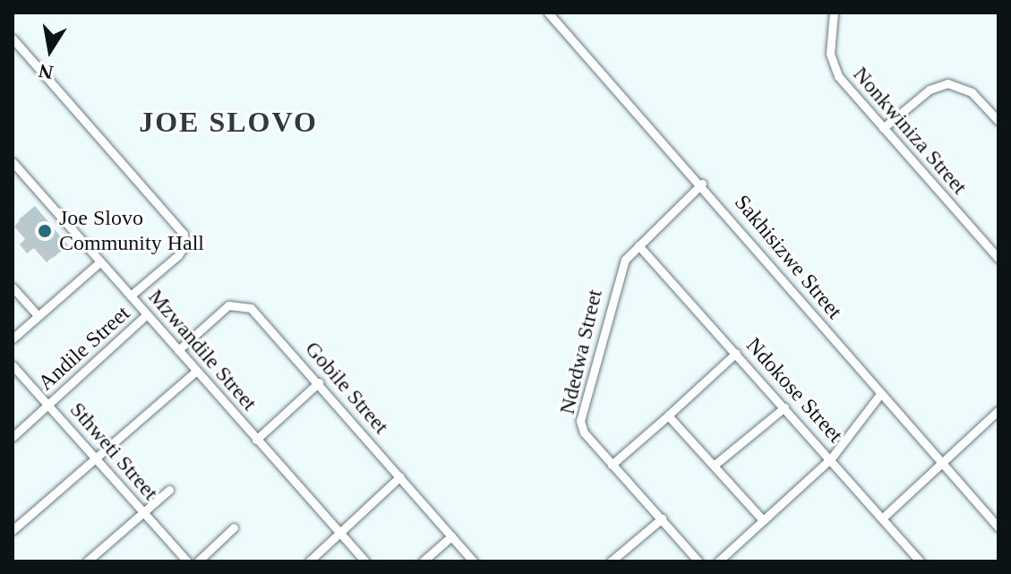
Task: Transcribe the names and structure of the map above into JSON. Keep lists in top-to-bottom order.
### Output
{
  "streets": {
    "street": [
      "Nonkwiniza Street",
      "Sakhisizwe Street",
      "Andile Street",
      "Mzwandile Street",
      "Ndedwa Street",
      "Gobile Street",
      "Ndokose Street",
      "Sthweti Street"
    ]
  },
  "crossings": [
    ["Sakhisizwe Street", "Ndedwa Street"],
    ["Andile Street", "Mzwandile Street"],
    ["Andile Street", "Sthweti Street"],
    ["Mzwandile Street", "Gobile Street"],
    ["Ndedwa Street", "Ndokose Street"]
  ],
  "districts": ["JOE SLOVO"],
  "places": ["Joe Slovo Community Hall"],
  "north": "bottom"
}
